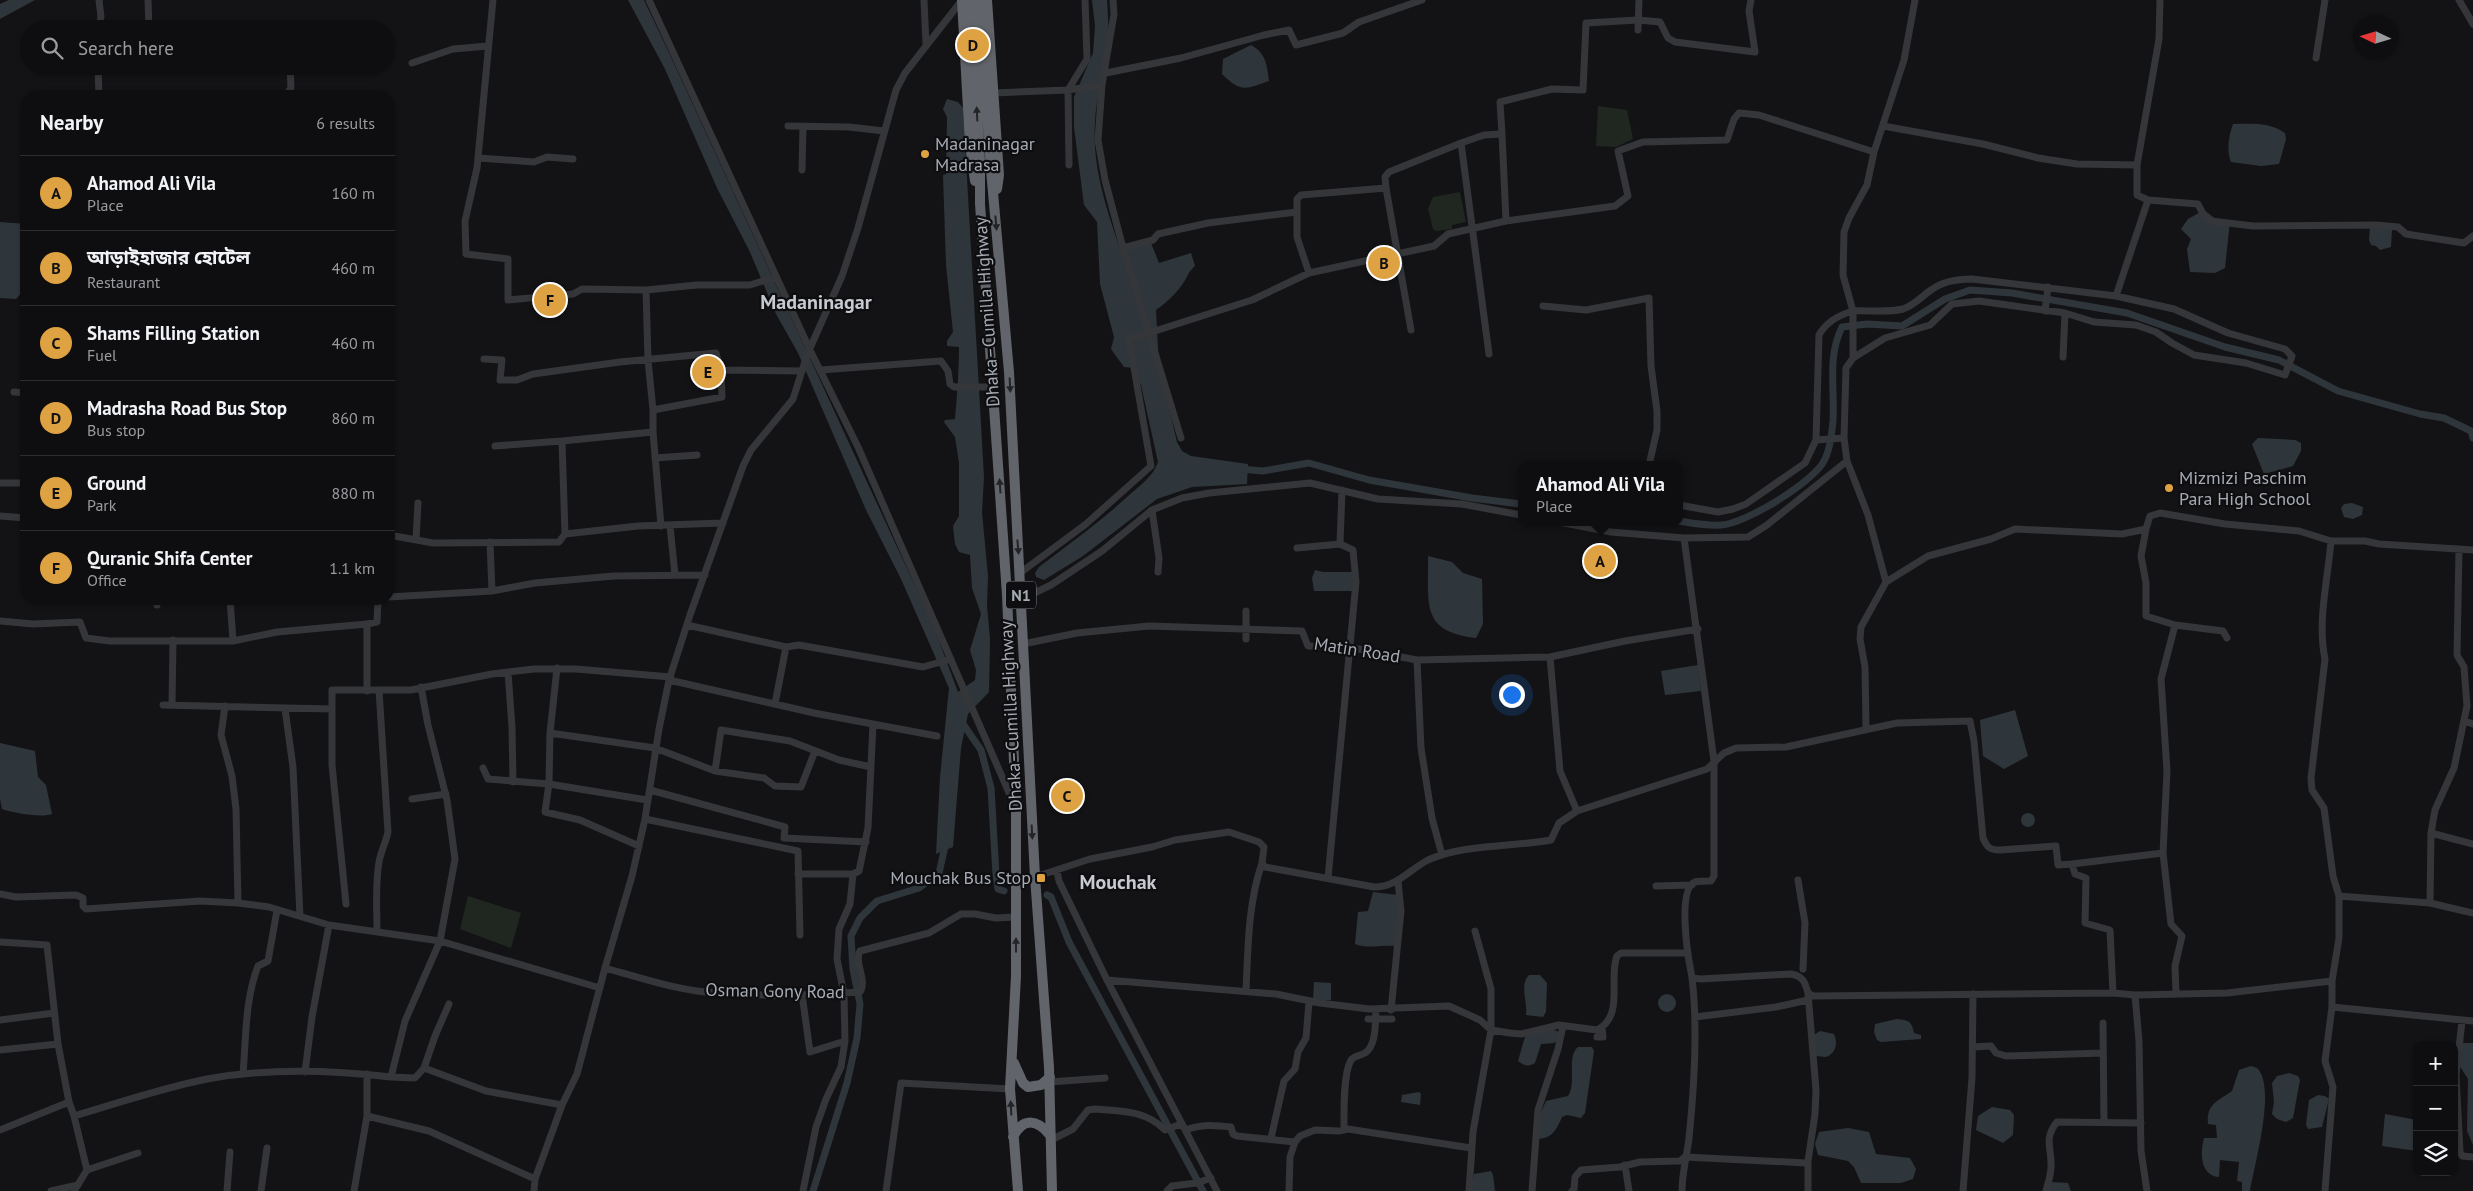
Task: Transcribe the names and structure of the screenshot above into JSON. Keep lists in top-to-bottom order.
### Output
{
  "streets": {
    "highway": ["Dhaka–Cumilla Highway", "N1"],
    "street": ["Matin Road", "Osman Gony Road"]
  },
  "crossings": [
    ["Dhaka–Cumilla Highway", "Matin Road"],
    ["Dhaka–Cumilla Highway", "Osman Gony Road"]
  ],
  "districts": ["Madaninagar", "Mouchak"],
  "places": {
    "other": ["Madaninagar Madrasa", "Mizmizi Paschim Para High School"],
    "transit": ["Mouchak Bus Stop"]
  },
  "north": "left",
  "page": {
    "search": "Search here",
    "pins": [
      "D",
      "B",
      "F",
      "E",
      "A",
      "C"
    ],
    "heading": ["Nearby", "6 results"],
    "list": [
      {
        "mark": "A",
        "name": "Ahamod Ali Vila",
        "note": "Place",
        "value": "160 m"
      },
      {
        "mark": "B",
        "name": "আড়াইহাজার হোটেল",
        "note": "Restaurant",
        "value": "460 m"
      },
      {
        "mark": "C",
        "name": "Shams Filling Station",
        "note": "Fuel",
        "value": "460 m"
      },
      {
        "mark": "D",
        "name": "Madrasha Road Bus Stop",
        "note": "Bus stop",
        "value": "860 m"
      },
      {
        "mark": "E",
        "name": "Ground",
        "note": "Park",
        "value": "880 m"
      },
      {
        "mark": "F",
        "name": "Quranic Shifa Center",
        "note": "Office",
        "value": "1.1 km"
      }
    ],
    "popup": ["Ahamod Ali Vila", "Place"],
    "map_buttons": ["+", "−"]
  }
}
